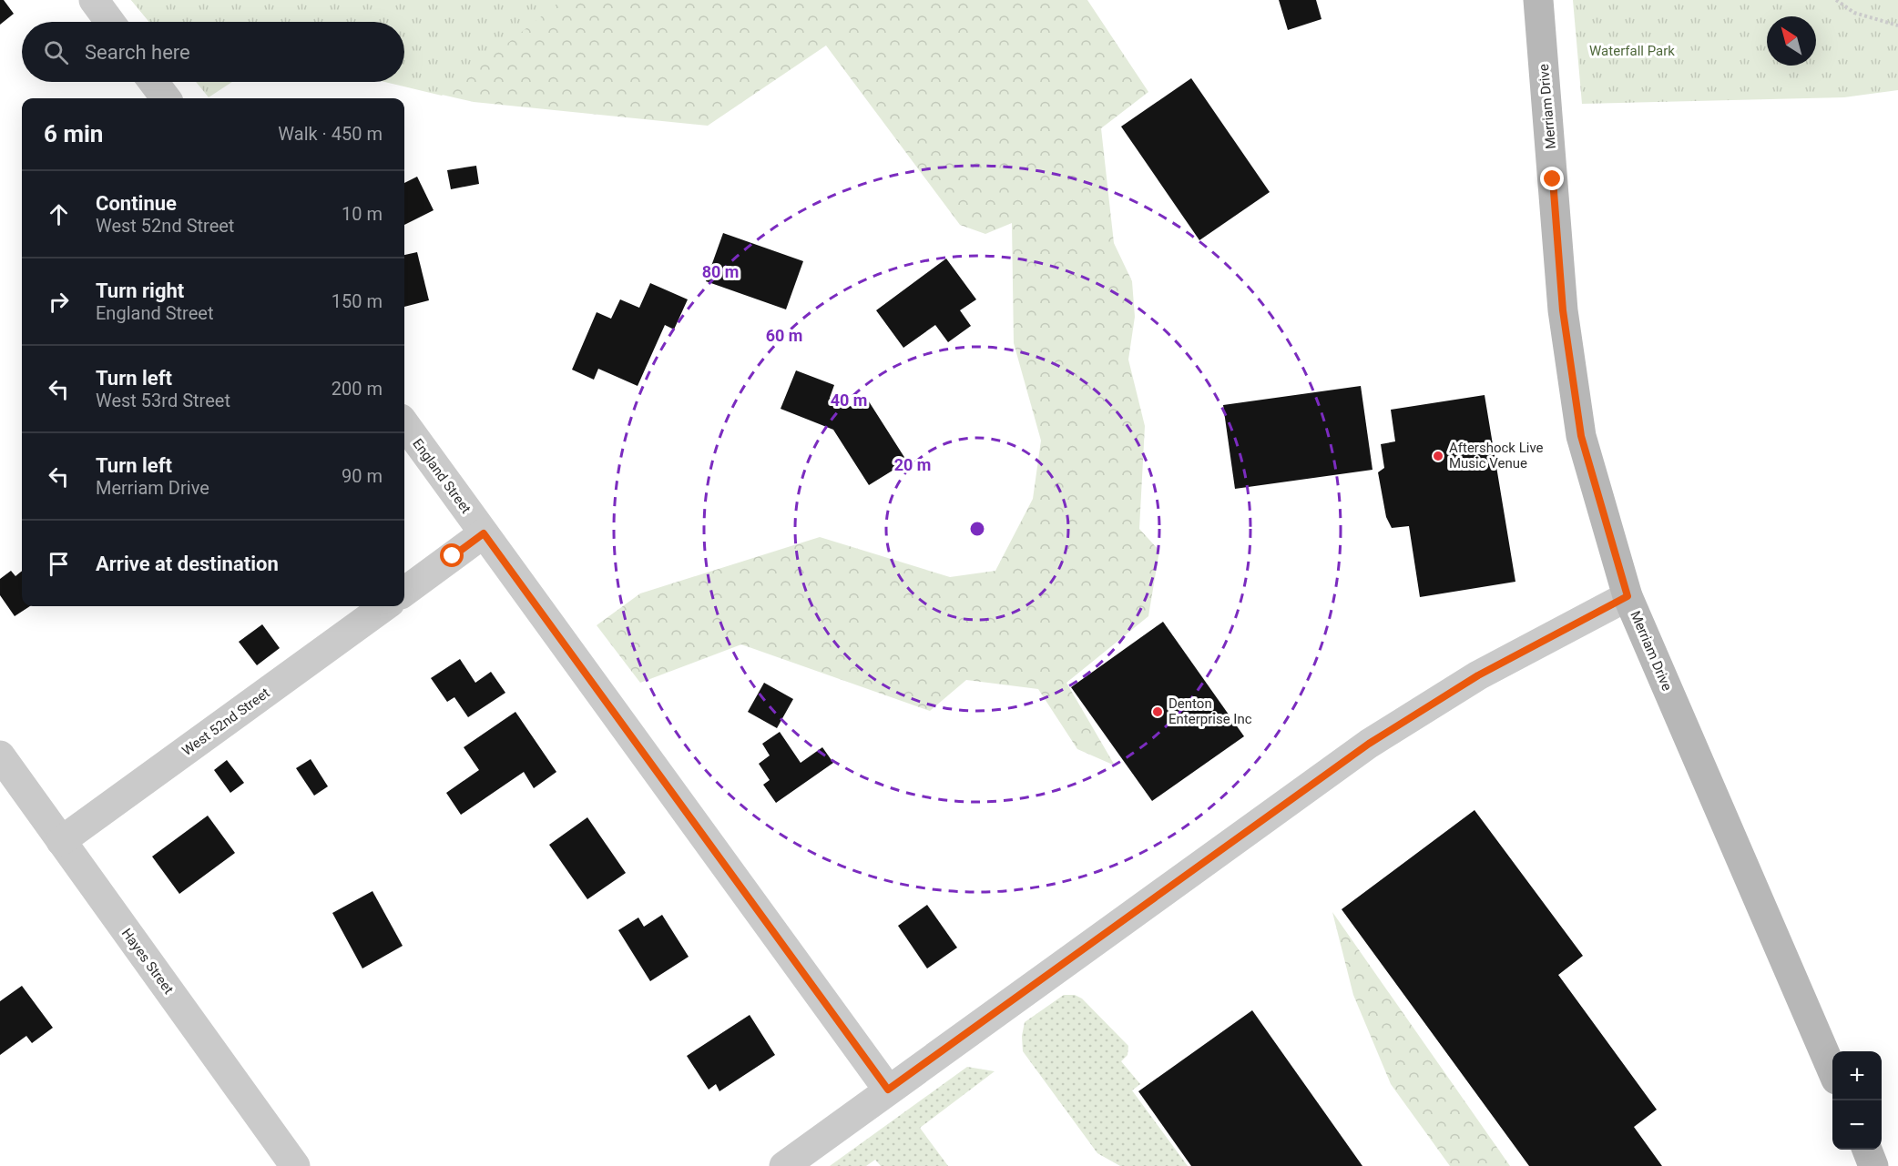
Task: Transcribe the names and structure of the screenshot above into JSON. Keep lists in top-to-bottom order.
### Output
{
  "streets": {
    "main road": ["Merriam Drive"],
    "street": ["England Street", "West 52nd Street", "Hayes Street"]
  },
  "crossings": [
    ["West 52nd Street", "Hayes Street"]
  ],
  "parks": ["Waterfall Park"],
  "places": ["Aftershock Live Music Venue", "Denton Enterprise Inc"],
  "north": "top left",
  "page": {
    "search": "Search here",
    "heading": ["6 min", "Walk · 450 m"],
    "list": [
      ["Continue", "West 52nd Street", "10 m"],
      ["Turn right", "England Street", "150 m"],
      ["Turn left", "West 53rd Street", "200 m"],
      ["Turn left", "Merriam Drive", "90 m"],
      "Arrive at destination"
    ],
    "map_buttons": ["+", "−"]
  },
  "rings": [
    "80 m",
    "60 m",
    "40 m",
    "20 m"
  ]
}
